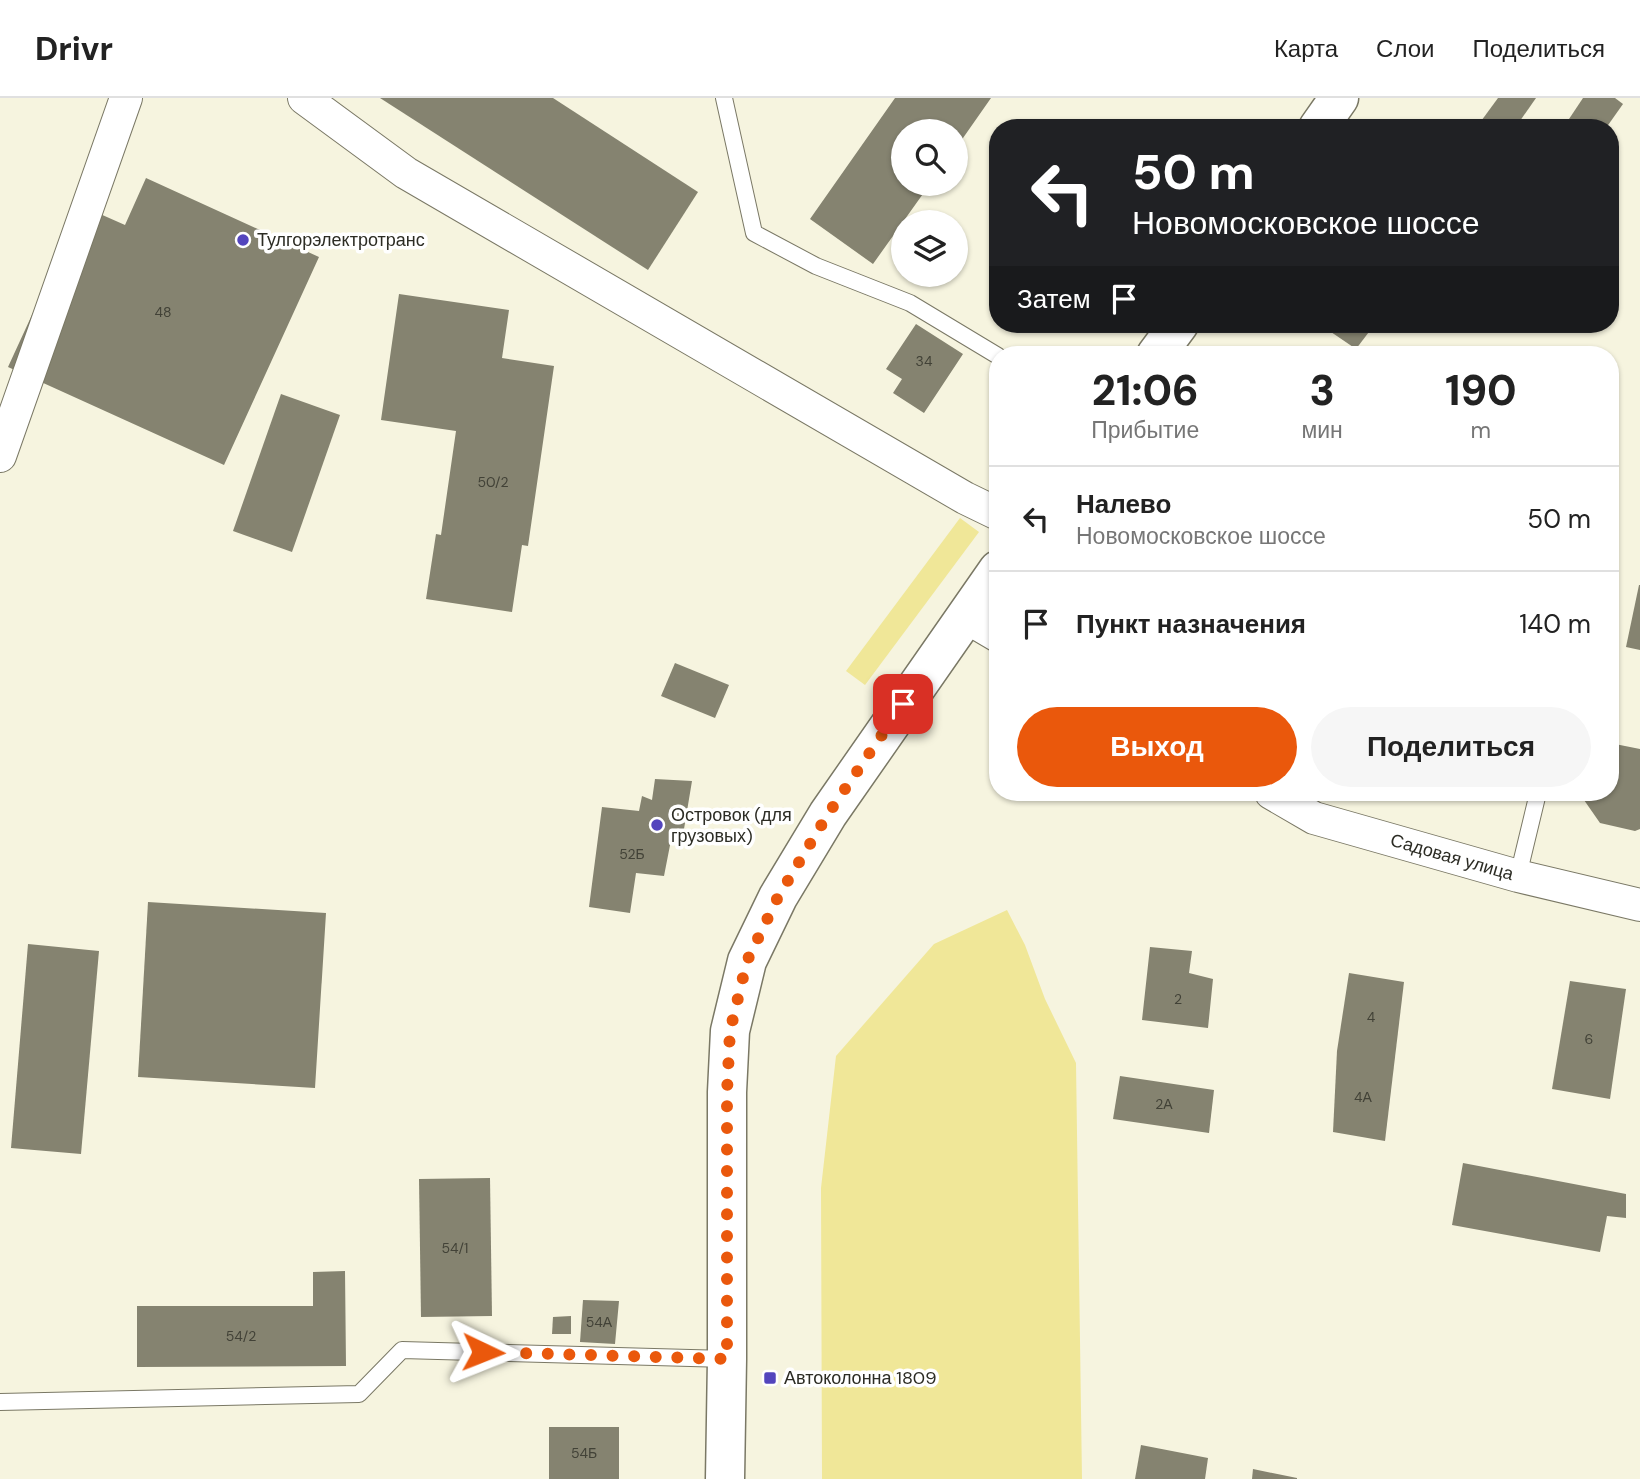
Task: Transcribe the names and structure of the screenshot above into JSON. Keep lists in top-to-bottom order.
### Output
{
  "streets": {
    "street": ["Садовая улица"]
  },
  "places": {
    "other": ["Тулгорэлектротранс", "Островок (для грузовых)"],
    "transit": ["Автоколонна 1809"]
  },
  "house_numbers": [
    "48",
    "34",
    "50/2",
    "52Б",
    "2",
    "4",
    "6",
    "4А",
    "2А",
    "54/1",
    "54А",
    "54/2",
    "54Б"
  ],
  "page": {
    "header": "Drivr",
    "nav": ["Карта", "Слои", "Поделиться"],
    "turn": ["50 m", "Новомосковское шоссе"],
    "then": "Затем",
    "eta": [
      "21:06",
      "Прибытие",
      "3",
      "мин",
      "190",
      "m"
    ],
    "list": [
      {
        "name": "Налево",
        "note": "Новомосковское шоссе",
        "value": "50 m"
      },
      {
        "name": "Пункт назначения",
        "value": "140 m"
      }
    ],
    "buttons": ["Выход", "Поделиться"]
  }
}
